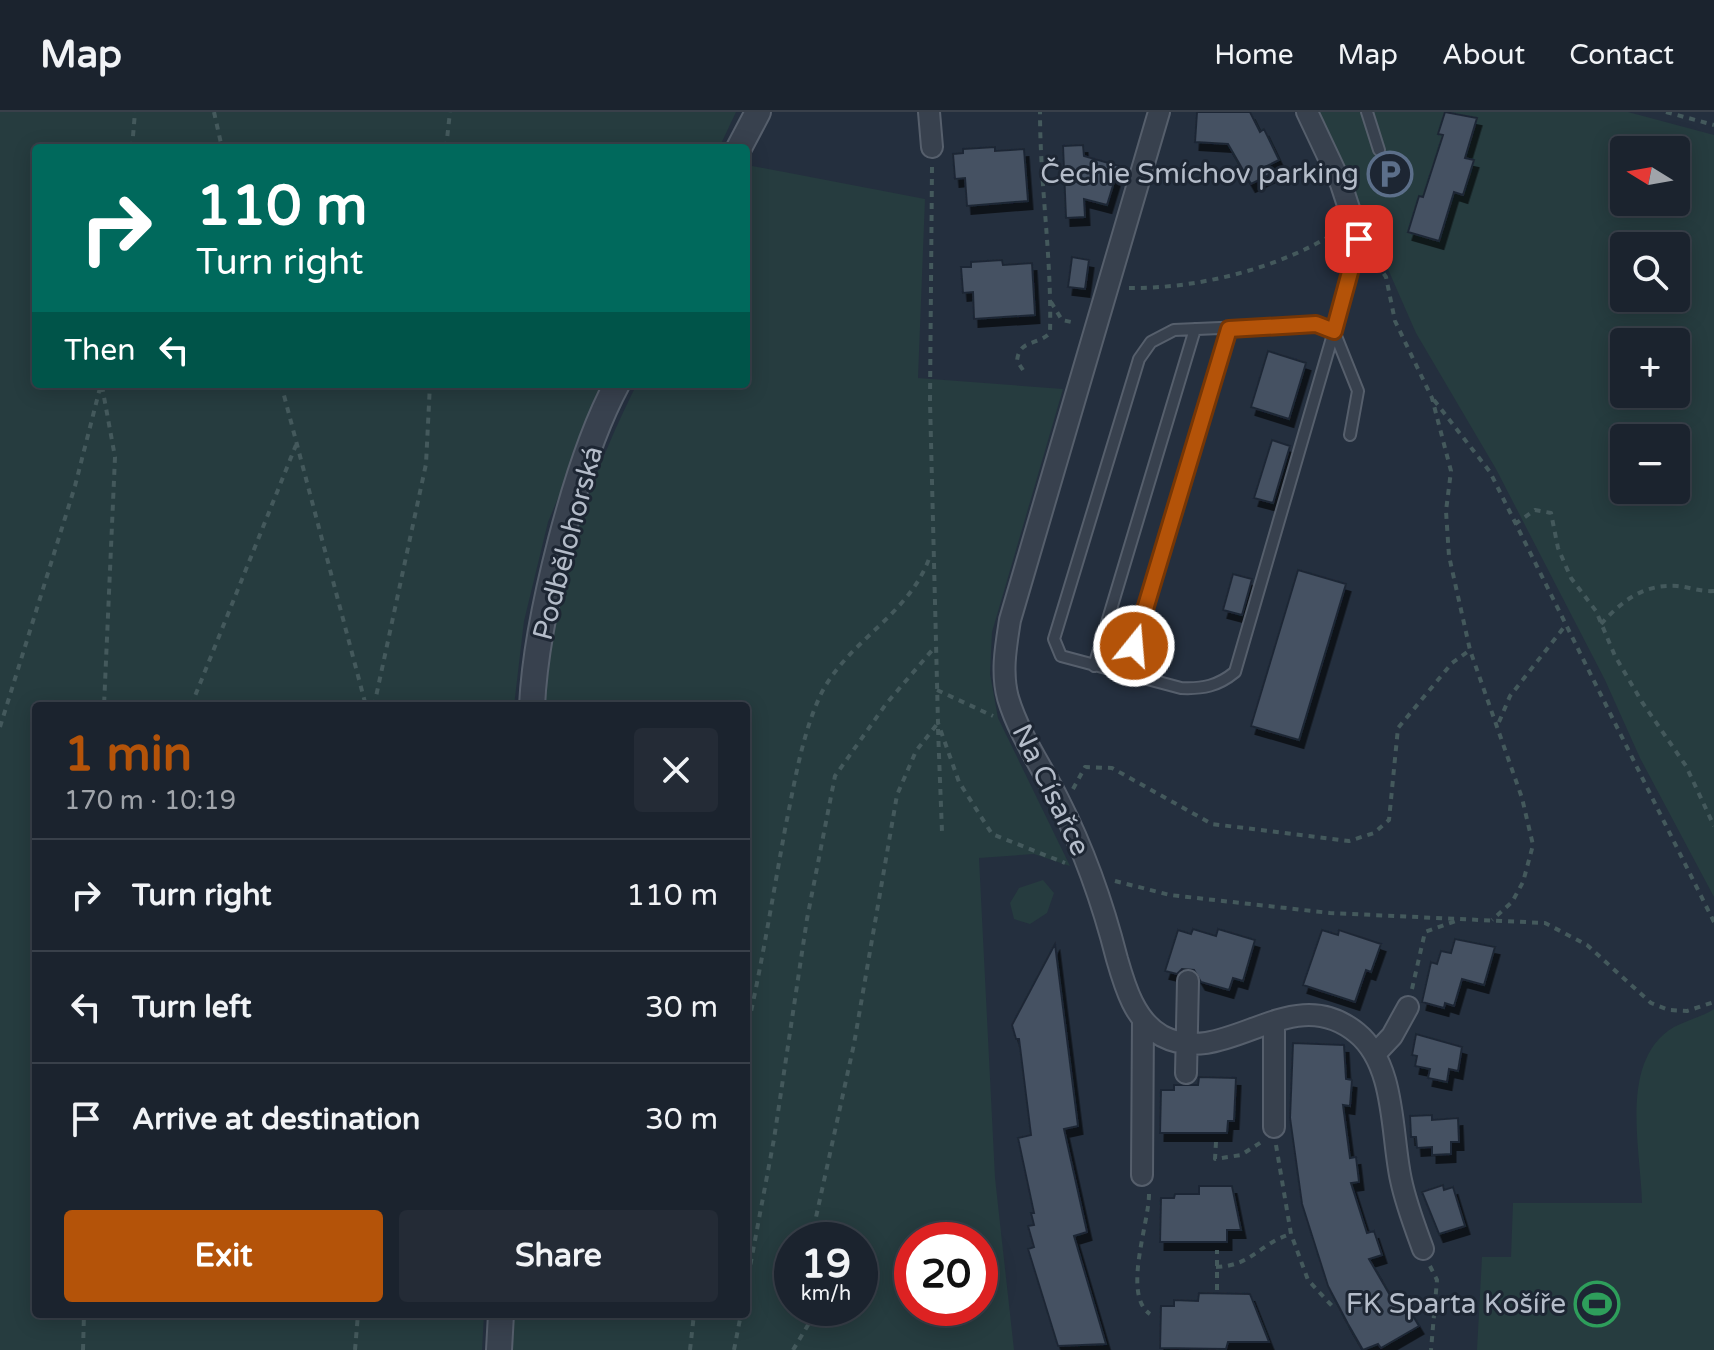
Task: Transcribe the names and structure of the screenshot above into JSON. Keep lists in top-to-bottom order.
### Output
{
  "streets": {
    "street": ["Podbělohorská", "Na Císařce"]
  },
  "places": {
    "parking": ["Čechie Smíchov parking"],
    "sports": ["FK Sparta Košíře"]
  },
  "north": "left",
  "page": {
    "header": "Map",
    "nav": [
      "Home",
      "Map",
      "About",
      "Contact"
    ],
    "map_buttons": ["+", "−"],
    "turn": ["110 m", "Turn right"],
    "then": "Then",
    "heading": ["1 min", "170 m · 10:19"],
    "list": [
      {
        "name": "Turn right",
        "value": "110 m"
      },
      {
        "name": "Turn left",
        "value": "30 m"
      },
      {
        "name": "Arrive at destination",
        "value": "30 m"
      }
    ],
    "buttons": ["Exit", "Share"],
    "speed": "19 km/h",
    "limit": "20"
  }
}
